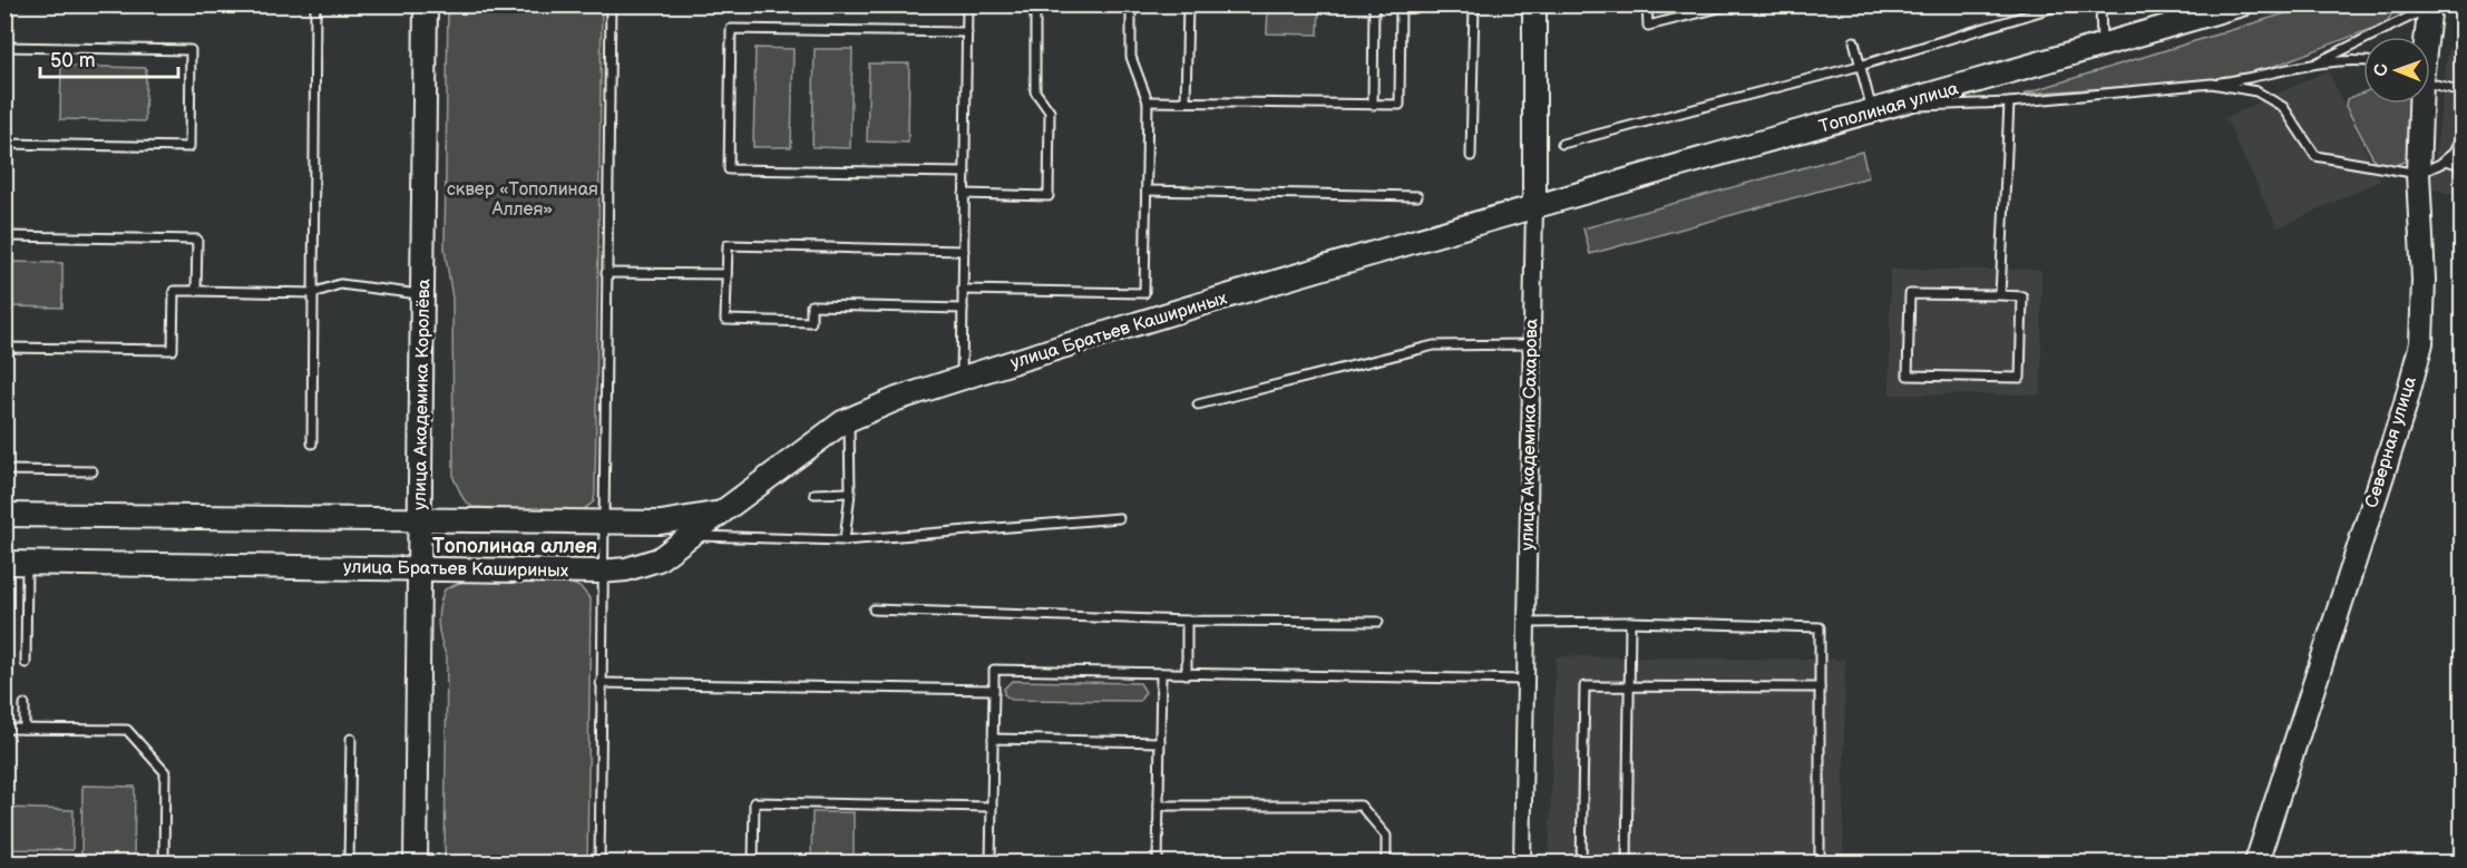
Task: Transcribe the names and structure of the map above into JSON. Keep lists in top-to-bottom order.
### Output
{
  "streets": {
    "main road": [
      "Тополиная улица",
      "улица Братьев Кашириных",
      "улица Академика Королёва",
      "улица Академика Сахарова",
      "Северная улица"
    ]
  },
  "crossings": [
    ["Тополиная улица", "улица Братьев Кашириных"],
    ["Тополиная улица", "улица Академика Сахарова"],
    ["улица Братьев Кашириных", "улица Академика Королёва"],
    ["улица Братьев Кашириных", "улица Академика Сахарова"]
  ],
  "districts": ["Тополиная аллея"],
  "parks": ["сквер «Тополиная Аллея»"],
  "scale_bar": "50 m",
  "north": "left"
}
